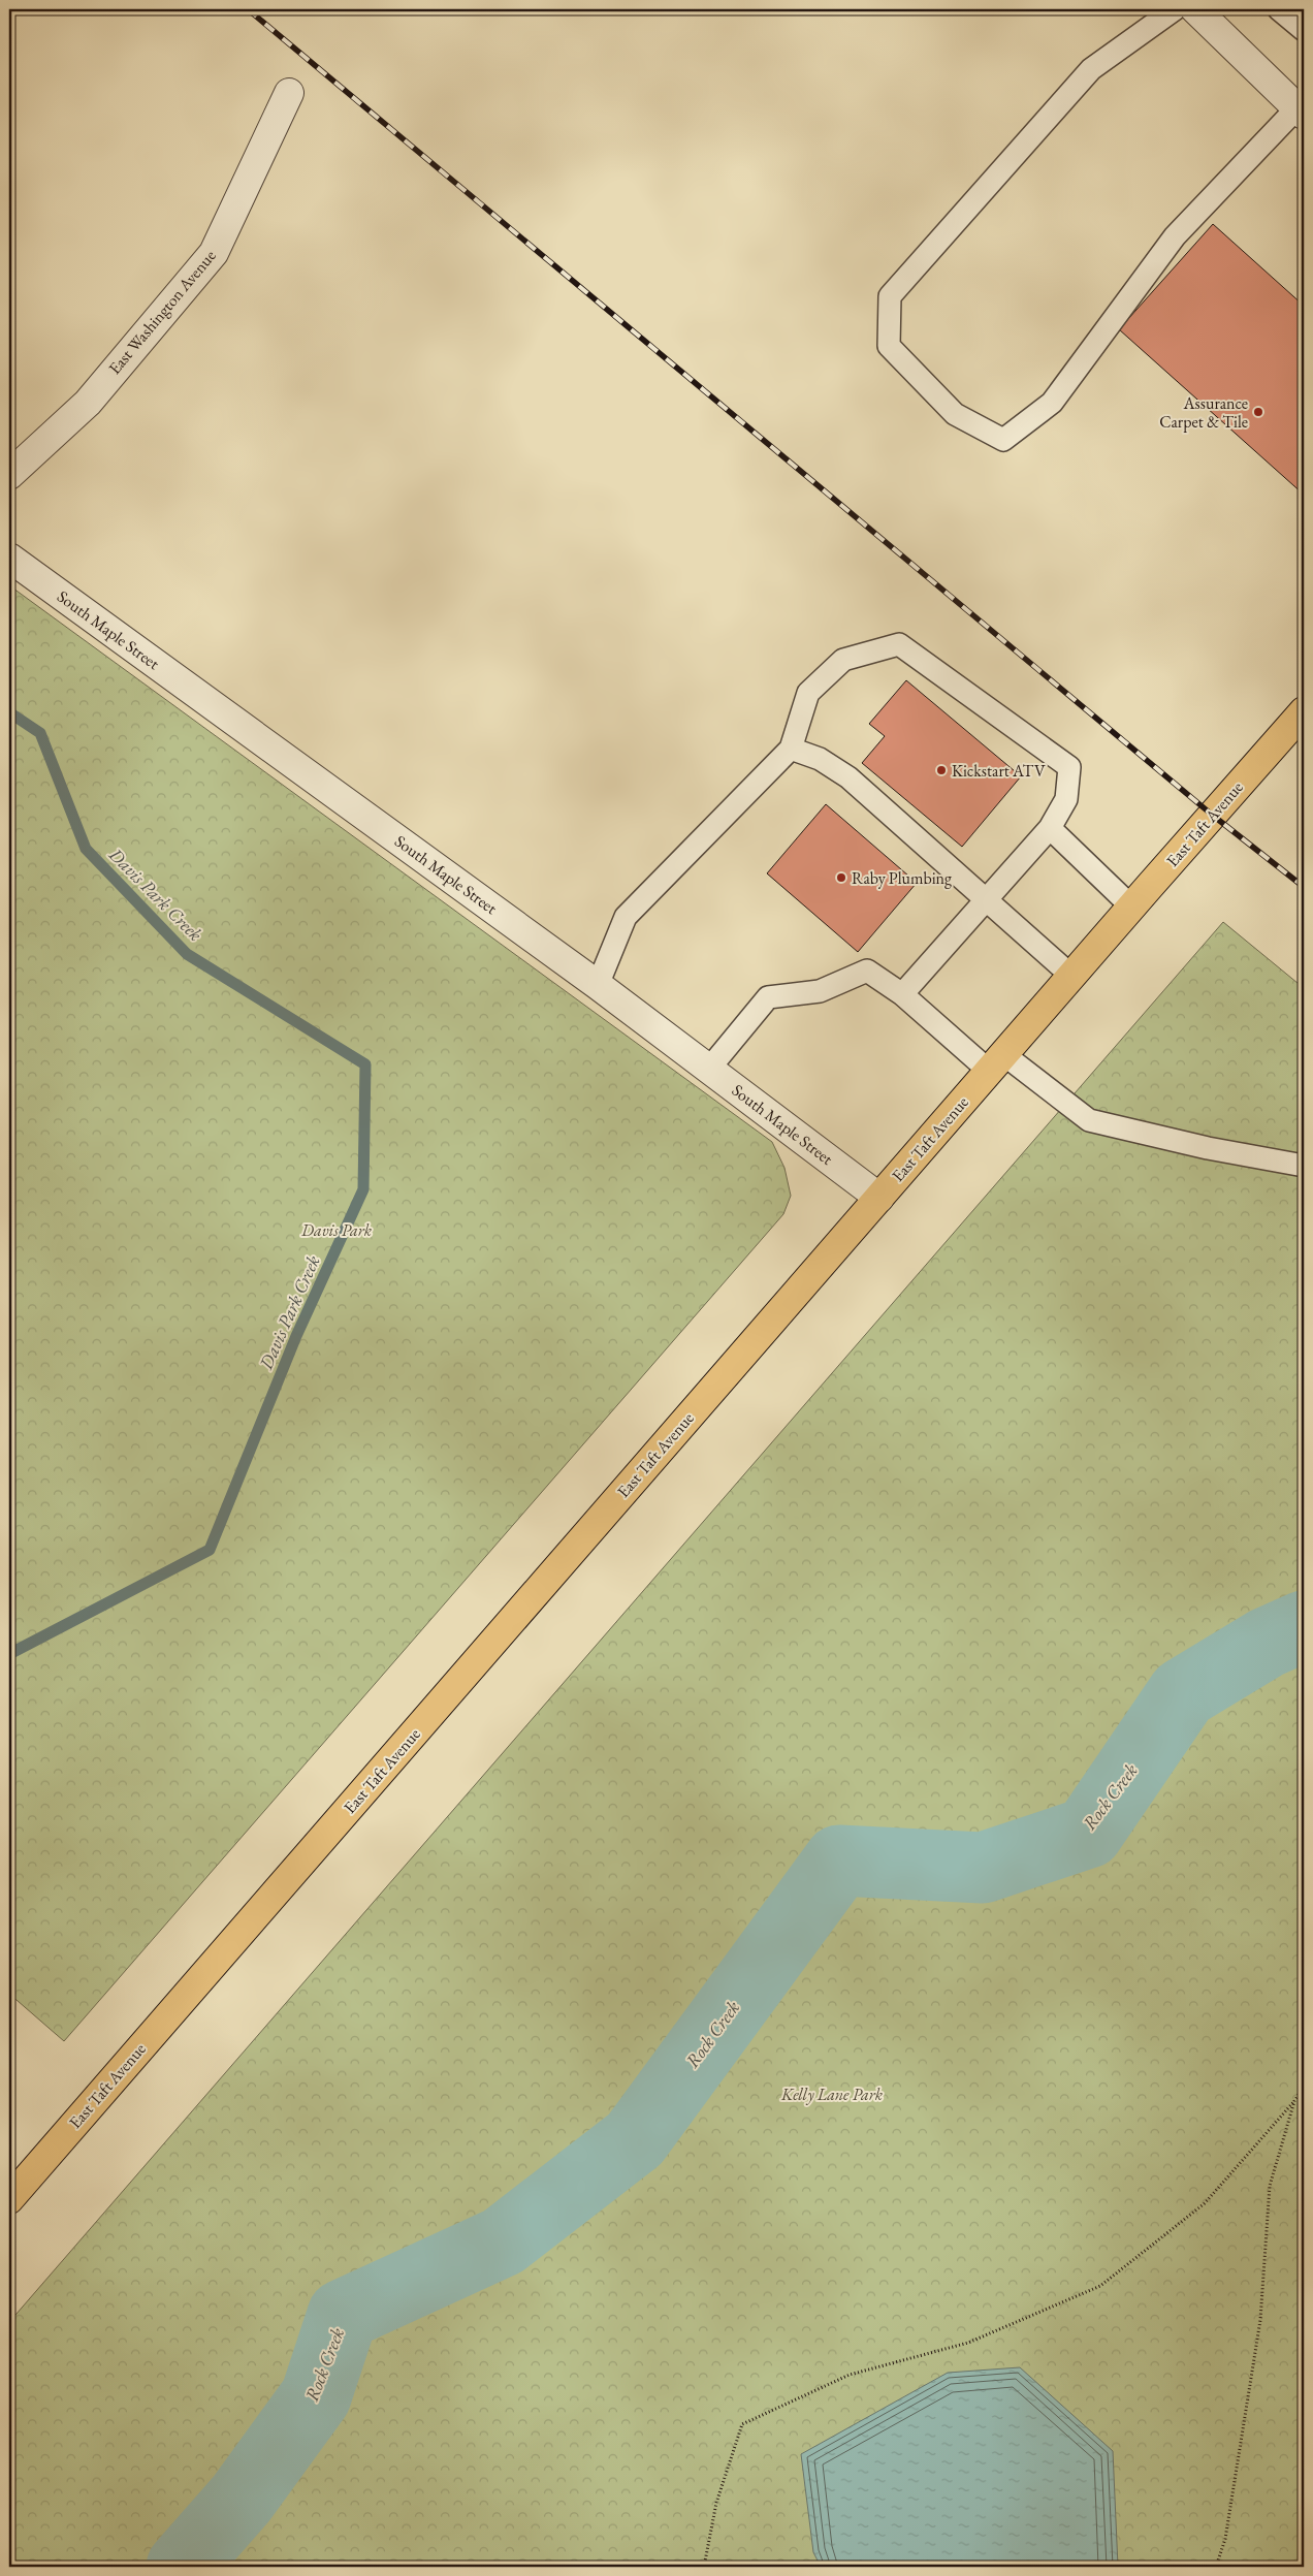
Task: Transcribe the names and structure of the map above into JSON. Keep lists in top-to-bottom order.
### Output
{
  "streets": {
    "main road": ["East Taft Avenue"],
    "street": ["East Washington Avenue", "South Maple Street"]
  },
  "crossings": [
    ["South Maple Street", "East Taft Avenue"]
  ],
  "water": ["Davis Park Creek", "Rock Creek"],
  "parks": ["Davis Park", "Kelly Lane Park"],
  "places": ["Assurance Carpet & Tile", "Kickstart ATV", "Raby Plumbing"]
}
